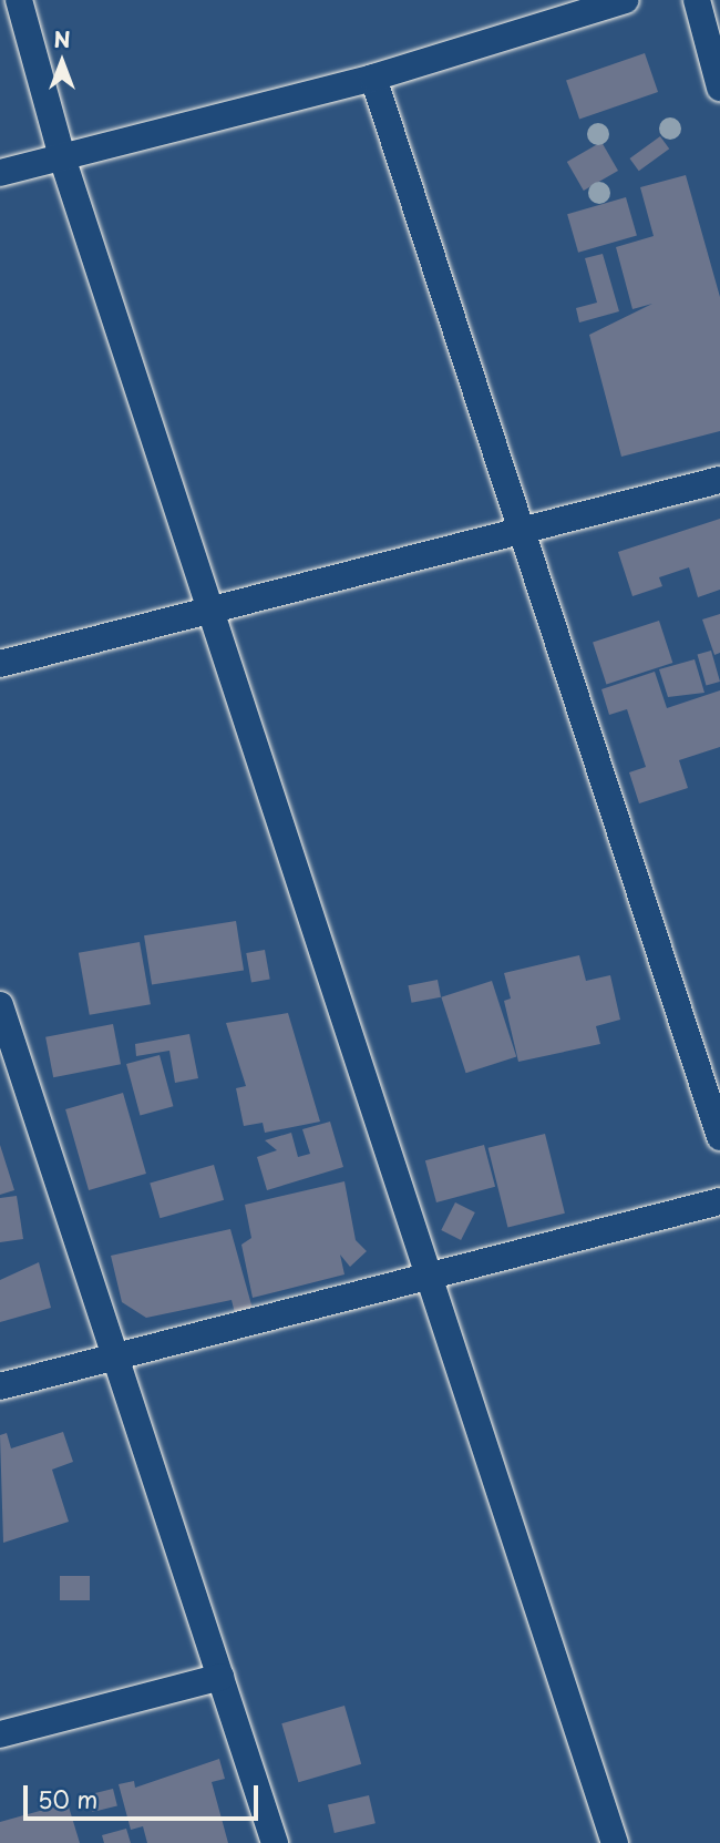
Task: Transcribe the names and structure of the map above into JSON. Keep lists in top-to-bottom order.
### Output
{
  "scale_bar": "50 m",
  "north": "top"
}
